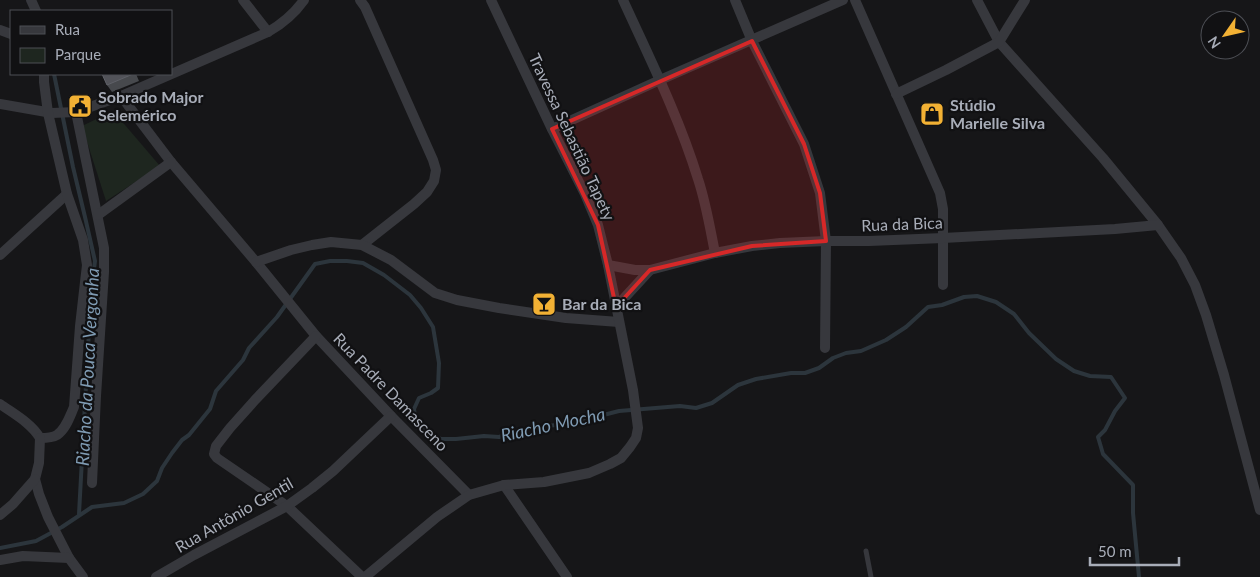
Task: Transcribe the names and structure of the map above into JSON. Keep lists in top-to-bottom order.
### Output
{
  "streets": {
    "street": [
      "Travessa Sebastião Tapety",
      "Rua da Bica",
      "Rua Padre Damasceno",
      "Rua Antônio Gentil"
    ]
  },
  "crossings": [
    ["Travessa Sebastião Tapety", "Rua da Bica"],
    ["Rua Padre Damasceno", "Rua Antônio Gentil"]
  ],
  "water": ["Riacho da Pouca Vergonha", "Riacho Mocha"],
  "places": {
    "public building": ["Sobrado Major Selemérico"],
    "shop": ["Stúdio Marielle Silva"],
    "bar": ["Bar da Bica"]
  },
  "legend": ["Rua", "Parque"],
  "scale_bar": "50 m",
  "north": "bottom left"
}
